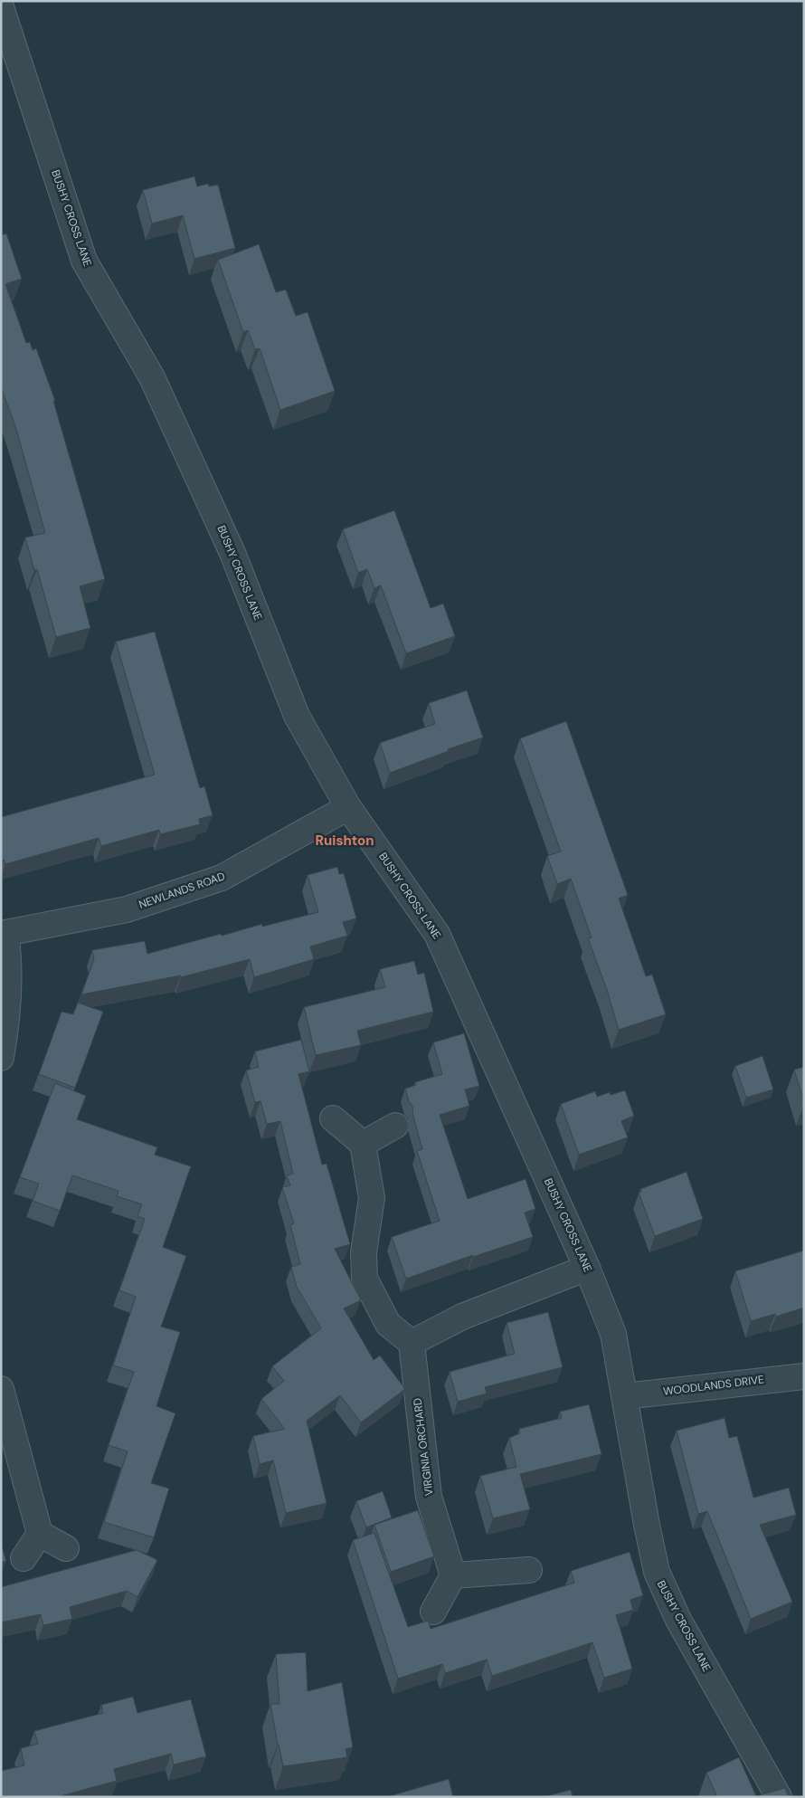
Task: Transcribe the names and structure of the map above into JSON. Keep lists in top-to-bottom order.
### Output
{
  "streets": {
    "street": [
      "BUSHY CROSS LANE",
      "NEWLANDS ROAD",
      "WOODLANDS DRIVE",
      "VIRGINIA ORCHARD"
    ]
  },
  "crossings": [
    ["BUSHY CROSS LANE", "NEWLANDS ROAD"],
    ["BUSHY CROSS LANE", "WOODLANDS DRIVE"]
  ],
  "districts": ["Ruishton"]
}
